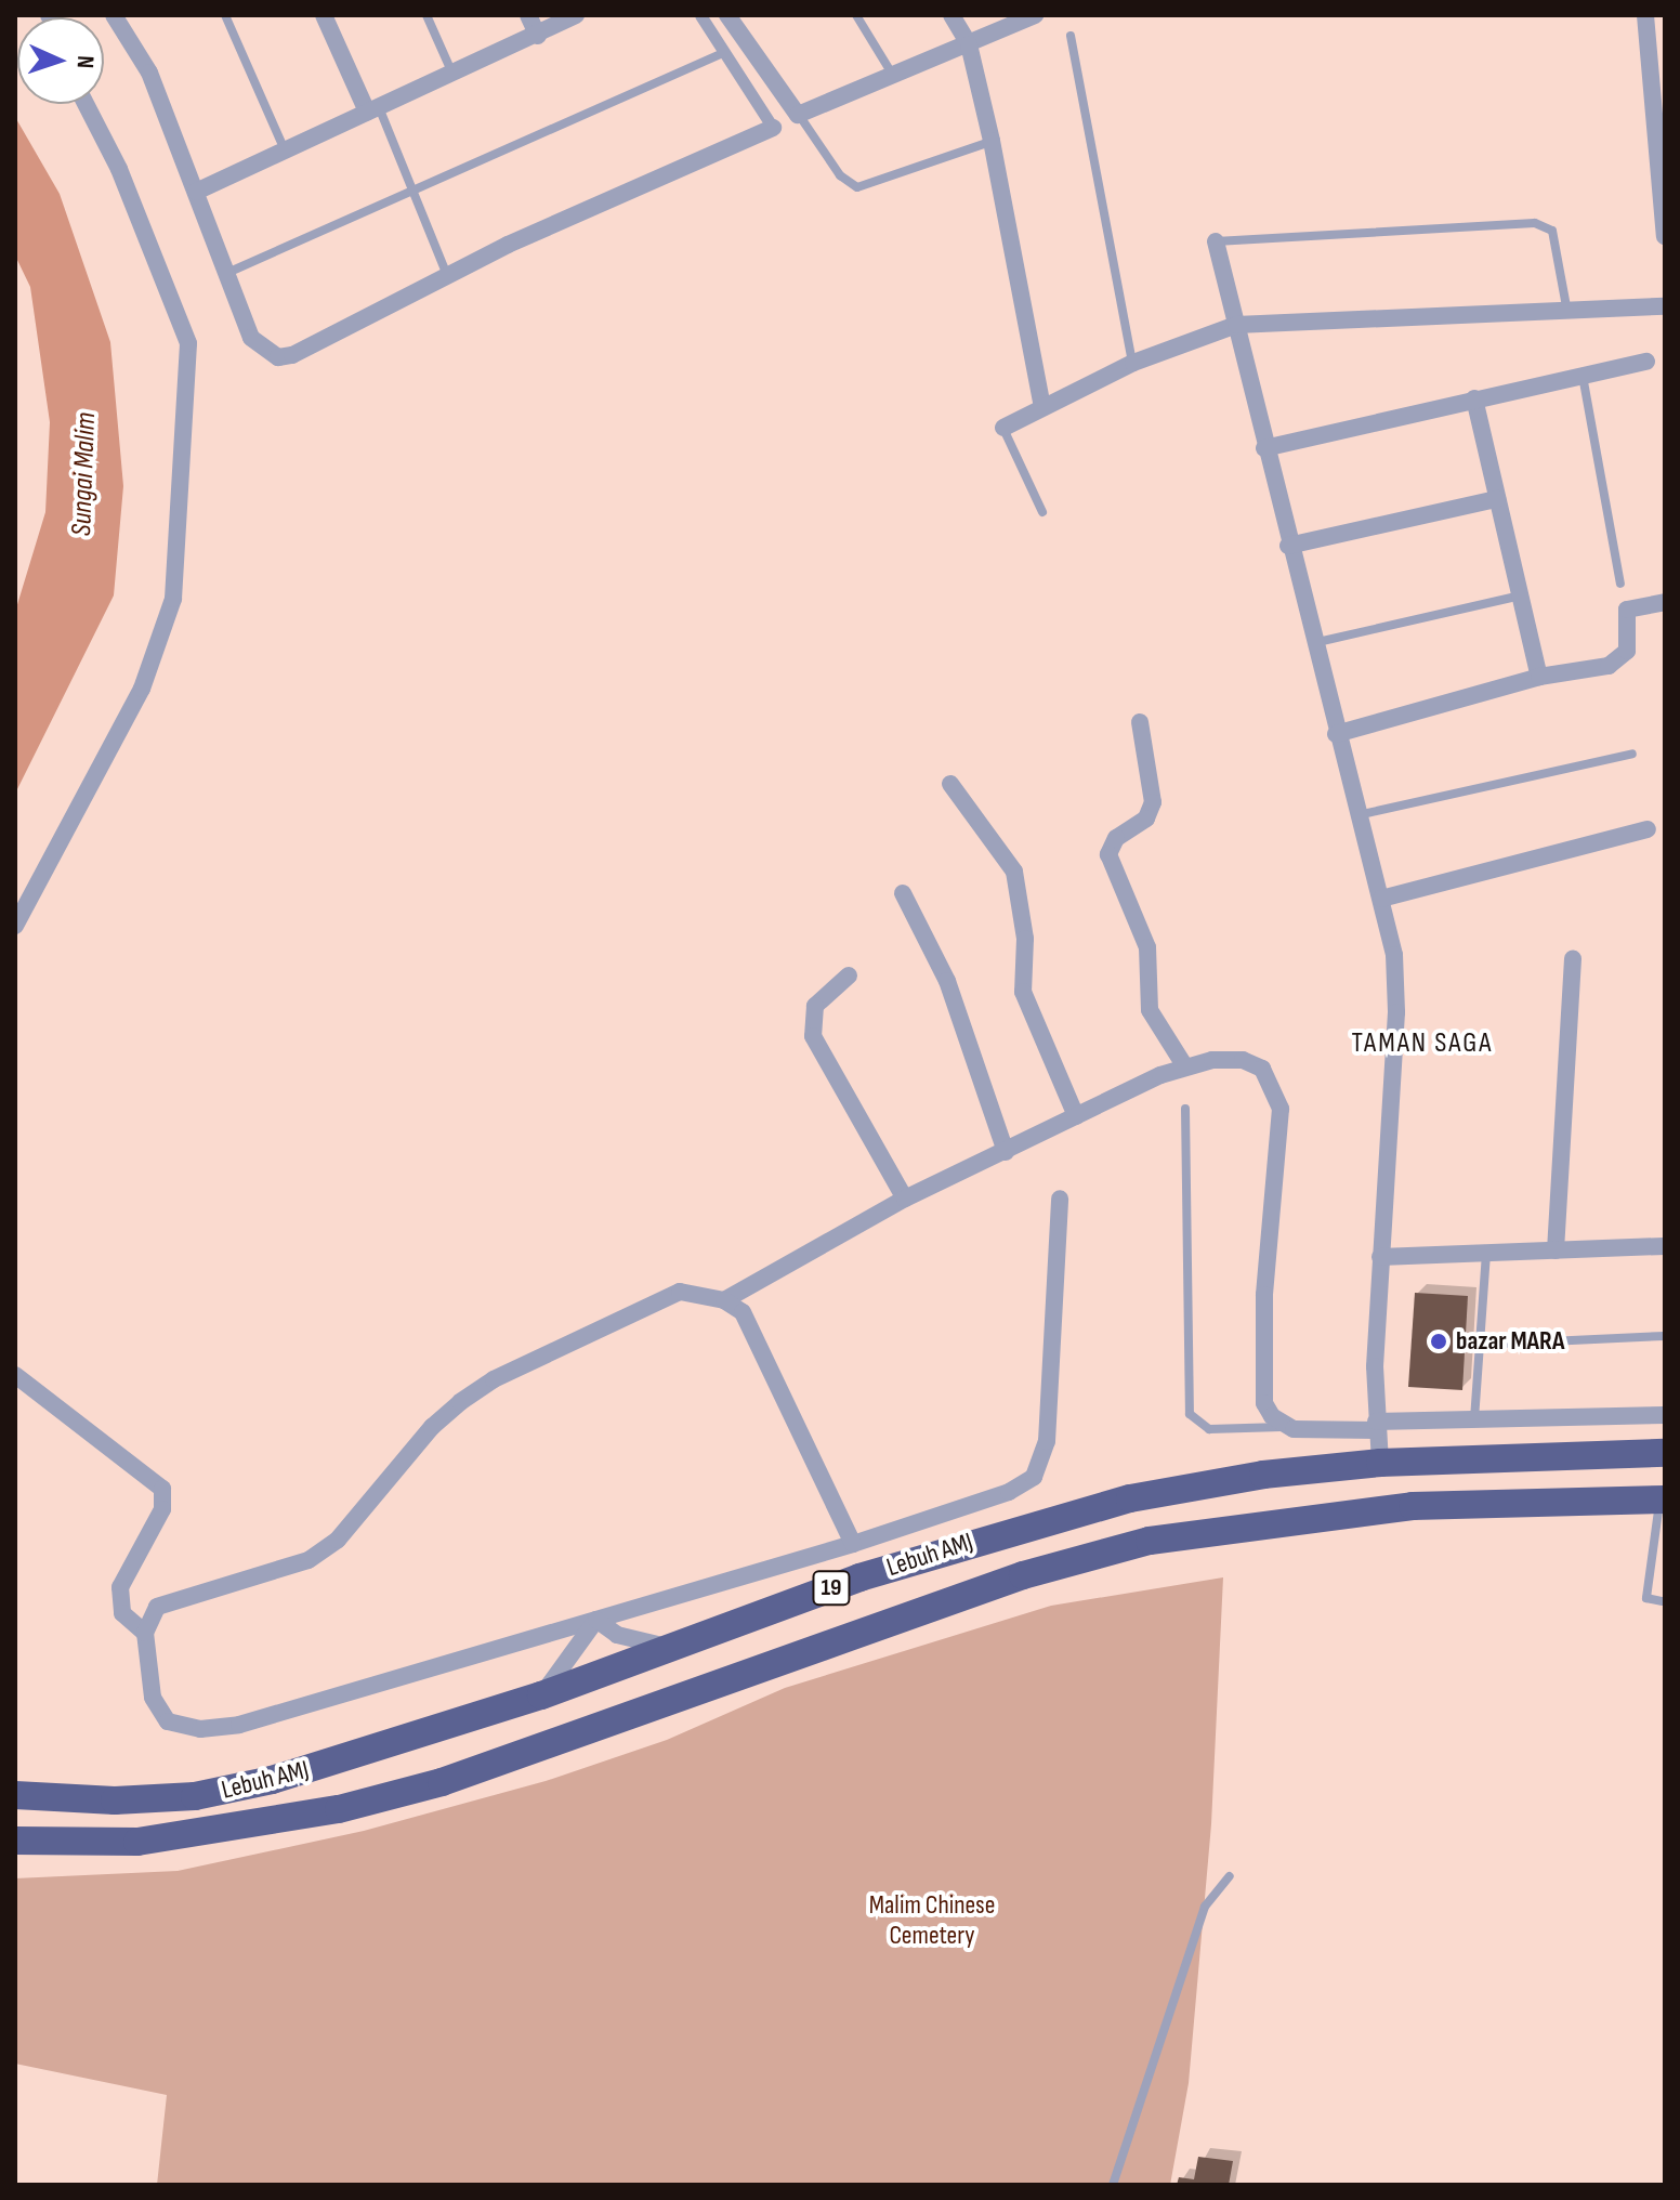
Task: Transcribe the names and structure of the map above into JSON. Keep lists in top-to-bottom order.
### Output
{
  "streets": {
    "highway": ["Lebuh AMJ", "19"]
  },
  "districts": ["TAMAN SAGA"],
  "water": ["Sungai Malim"],
  "parks": ["Malim Chinese Cemetery"],
  "places": ["bazar MARA"],
  "north": "right"
}
